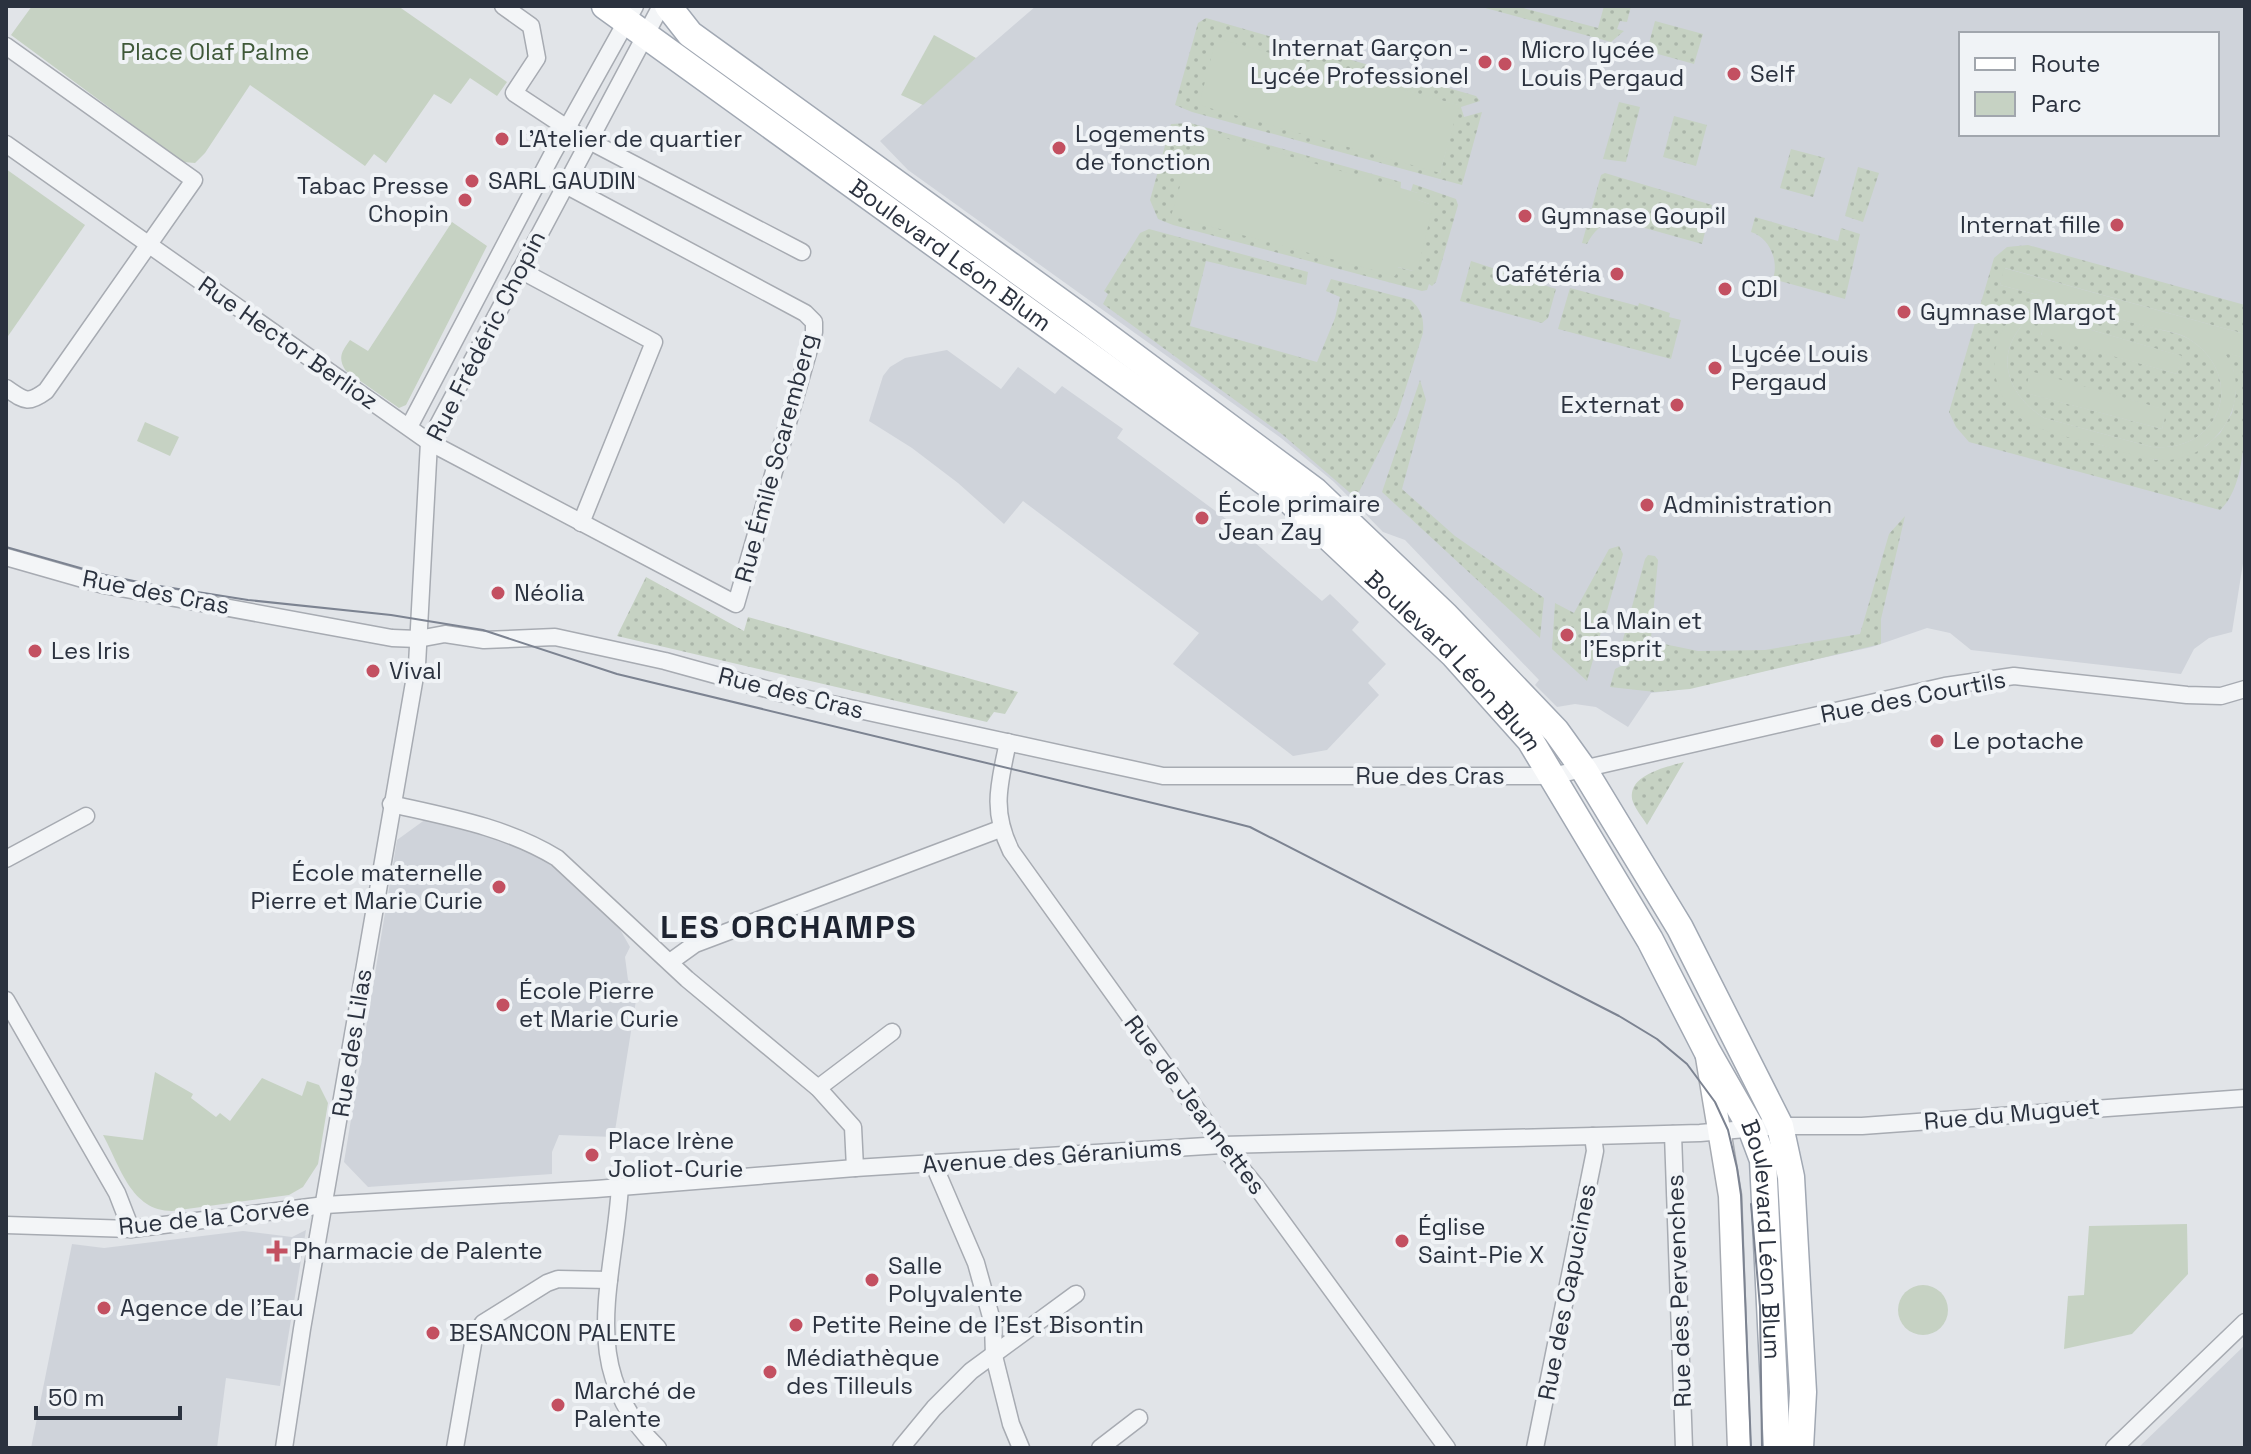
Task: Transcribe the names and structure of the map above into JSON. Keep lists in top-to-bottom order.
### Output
{
  "streets": {
    "main road": ["Boulevard Léon Blum"],
    "street": [
      "Rue Frédéric Chopin",
      "Rue Hector Berlioz",
      "Rue Émile Scaremberg",
      "Rue des Cras",
      "Rue des Courtils",
      "Rue des Lilas",
      "Rue de Jeannettes",
      "Rue du Muguet",
      "Avenue des Géraniums",
      "Rue de la Corvée",
      "Rue des Pervenches",
      "Rue des Capucines"
    ]
  },
  "crossings": [
    ["Boulevard Léon Blum", "Rue Frédéric Chopin"],
    ["Boulevard Léon Blum", "Rue des Cras"],
    ["Boulevard Léon Blum", "Rue des Courtils"],
    ["Boulevard Léon Blum", "Rue du Muguet"],
    ["Boulevard Léon Blum", "Avenue des Géraniums"],
    ["Rue Frédéric Chopin", "Rue Hector Berlioz"],
    ["Rue Frédéric Chopin", "Rue Émile Scaremberg"],
    ["Rue Frédéric Chopin", "Rue des Cras"],
    ["Rue Frédéric Chopin", "Rue des Lilas"],
    ["Rue Hector Berlioz", "Rue Émile Scaremberg"],
    ["Rue des Cras", "Rue des Courtils"],
    ["Rue des Cras", "Rue des Lilas"],
    ["Rue des Lilas", "Avenue des Géraniums"],
    ["Rue des Lilas", "Rue de la Corvée"],
    ["Rue de Jeannettes", "Avenue des Géraniums"],
    ["Rue du Muguet", "Avenue des Géraniums"],
    ["Avenue des Géraniums", "Rue de la Corvée"],
    ["Avenue des Géraniums", "Rue des Pervenches"],
    ["Avenue des Géraniums", "Rue des Capucines"]
  ],
  "districts": ["LES ORCHAMPS"],
  "parks": ["Place Olaf Palme"],
  "places": {
    "other": [
      "Internat Garçon - Lycée Professionel",
      "Micro lycée Louis Pergaud",
      "Self",
      "L'Atelier de quartier",
      "Logements de fonction",
      "SARL GAUDIN",
      "Tabac Presse Chopin",
      "Gymnase Goupil",
      "Internat fille",
      "Cafétéria",
      "CDI",
      "Gymnase Margot",
      "Lycée Louis Pergaud",
      "Externat",
      "Administration",
      "École primaire Jean Zay",
      "Néolia",
      "La Main et l'Esprit",
      "Les Iris",
      "Vival",
      "Le potache",
      "École maternelle Pierre et Marie Curie",
      "École Pierre et Marie Curie",
      "Place Irène Joliot-Curie",
      "Église Saint-Pie X",
      "Salle Polyvalente",
      "Agence de l'Eau",
      "Petite Reine de l’Est Bisontin",
      "BESANCON PALENTE",
      "Médiathèque des Tilleuls",
      "Marché de Palente"
    ],
    "health": ["Pharmacie de Palente"]
  },
  "legend": ["Route", "Parc"],
  "scale_bar": "50 m"
}
